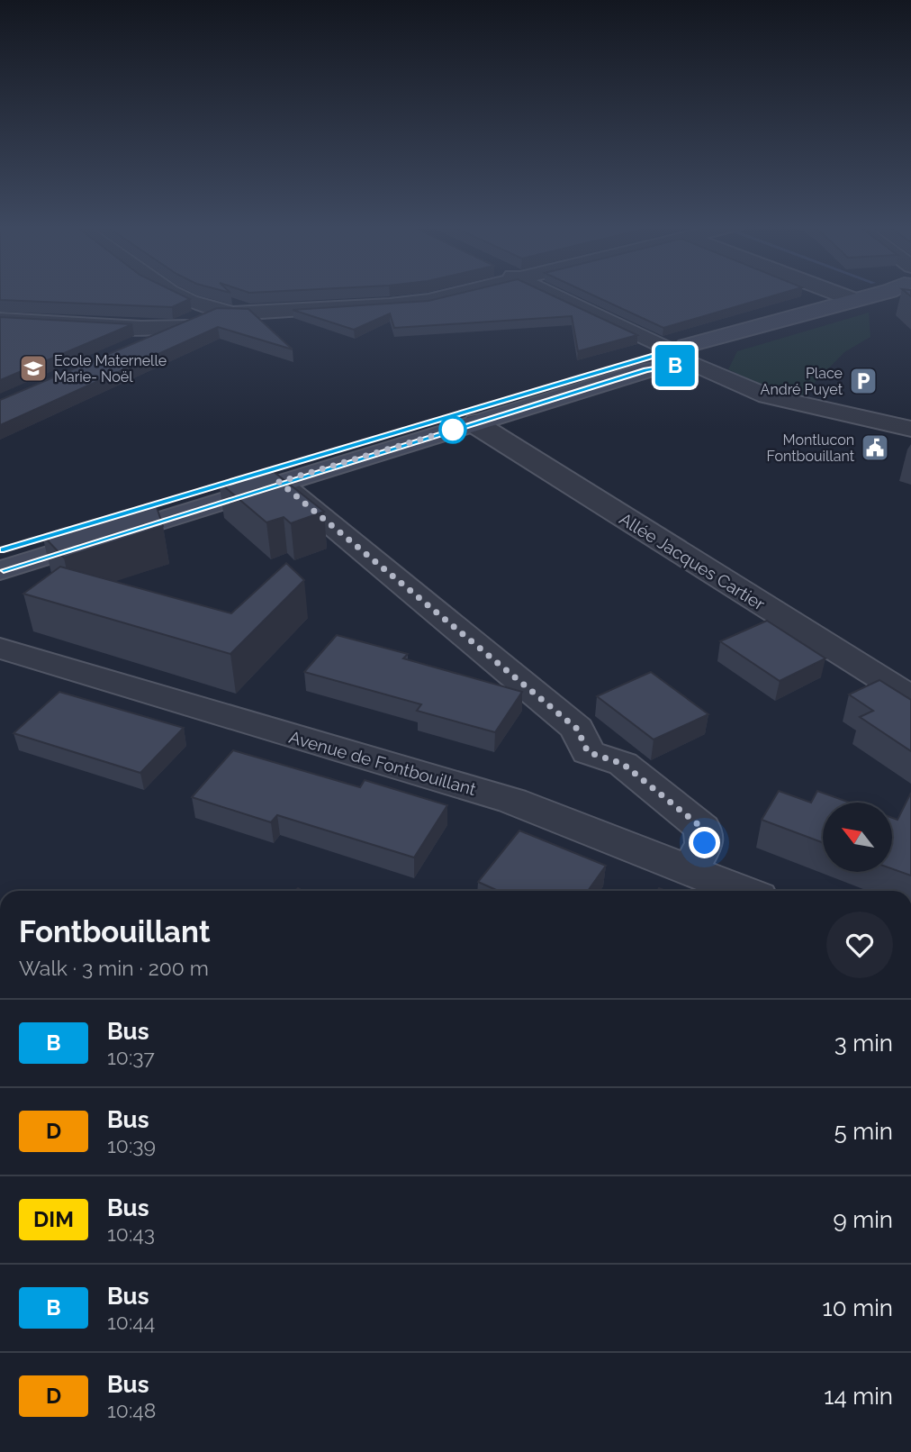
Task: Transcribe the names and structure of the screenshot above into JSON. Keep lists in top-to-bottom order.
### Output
{
  "streets": {
    "street": ["Allée Jacques Cartier", "Avenue de Fontbouillant"]
  },
  "places": {
    "school or university": ["Ecole Maternelle Marie- Noël"],
    "parking": ["Place André Puyet"],
    "public building": ["Montlucon Fontbouillant"]
  },
  "lines": ["bus line B"],
  "north": "top left",
  "page": {
    "on_map": "B",
    "heading": ["Fontbouillant", "Walk · 3 min · 200 m"],
    "list": [
      {
        "mark": "B",
        "name": "Bus",
        "note": "10:37",
        "value": "3 min"
      },
      {
        "mark": "D",
        "name": "Bus",
        "note": "10:39",
        "value": "5 min"
      },
      {
        "mark": "DIM",
        "name": "Bus",
        "note": "10:43",
        "value": "9 min"
      },
      {
        "mark": "B",
        "name": "Bus",
        "note": "10:44",
        "value": "10 min"
      },
      {
        "mark": "D",
        "name": "Bus",
        "note": "10:48",
        "value": "14 min"
      }
    ]
  }
}
